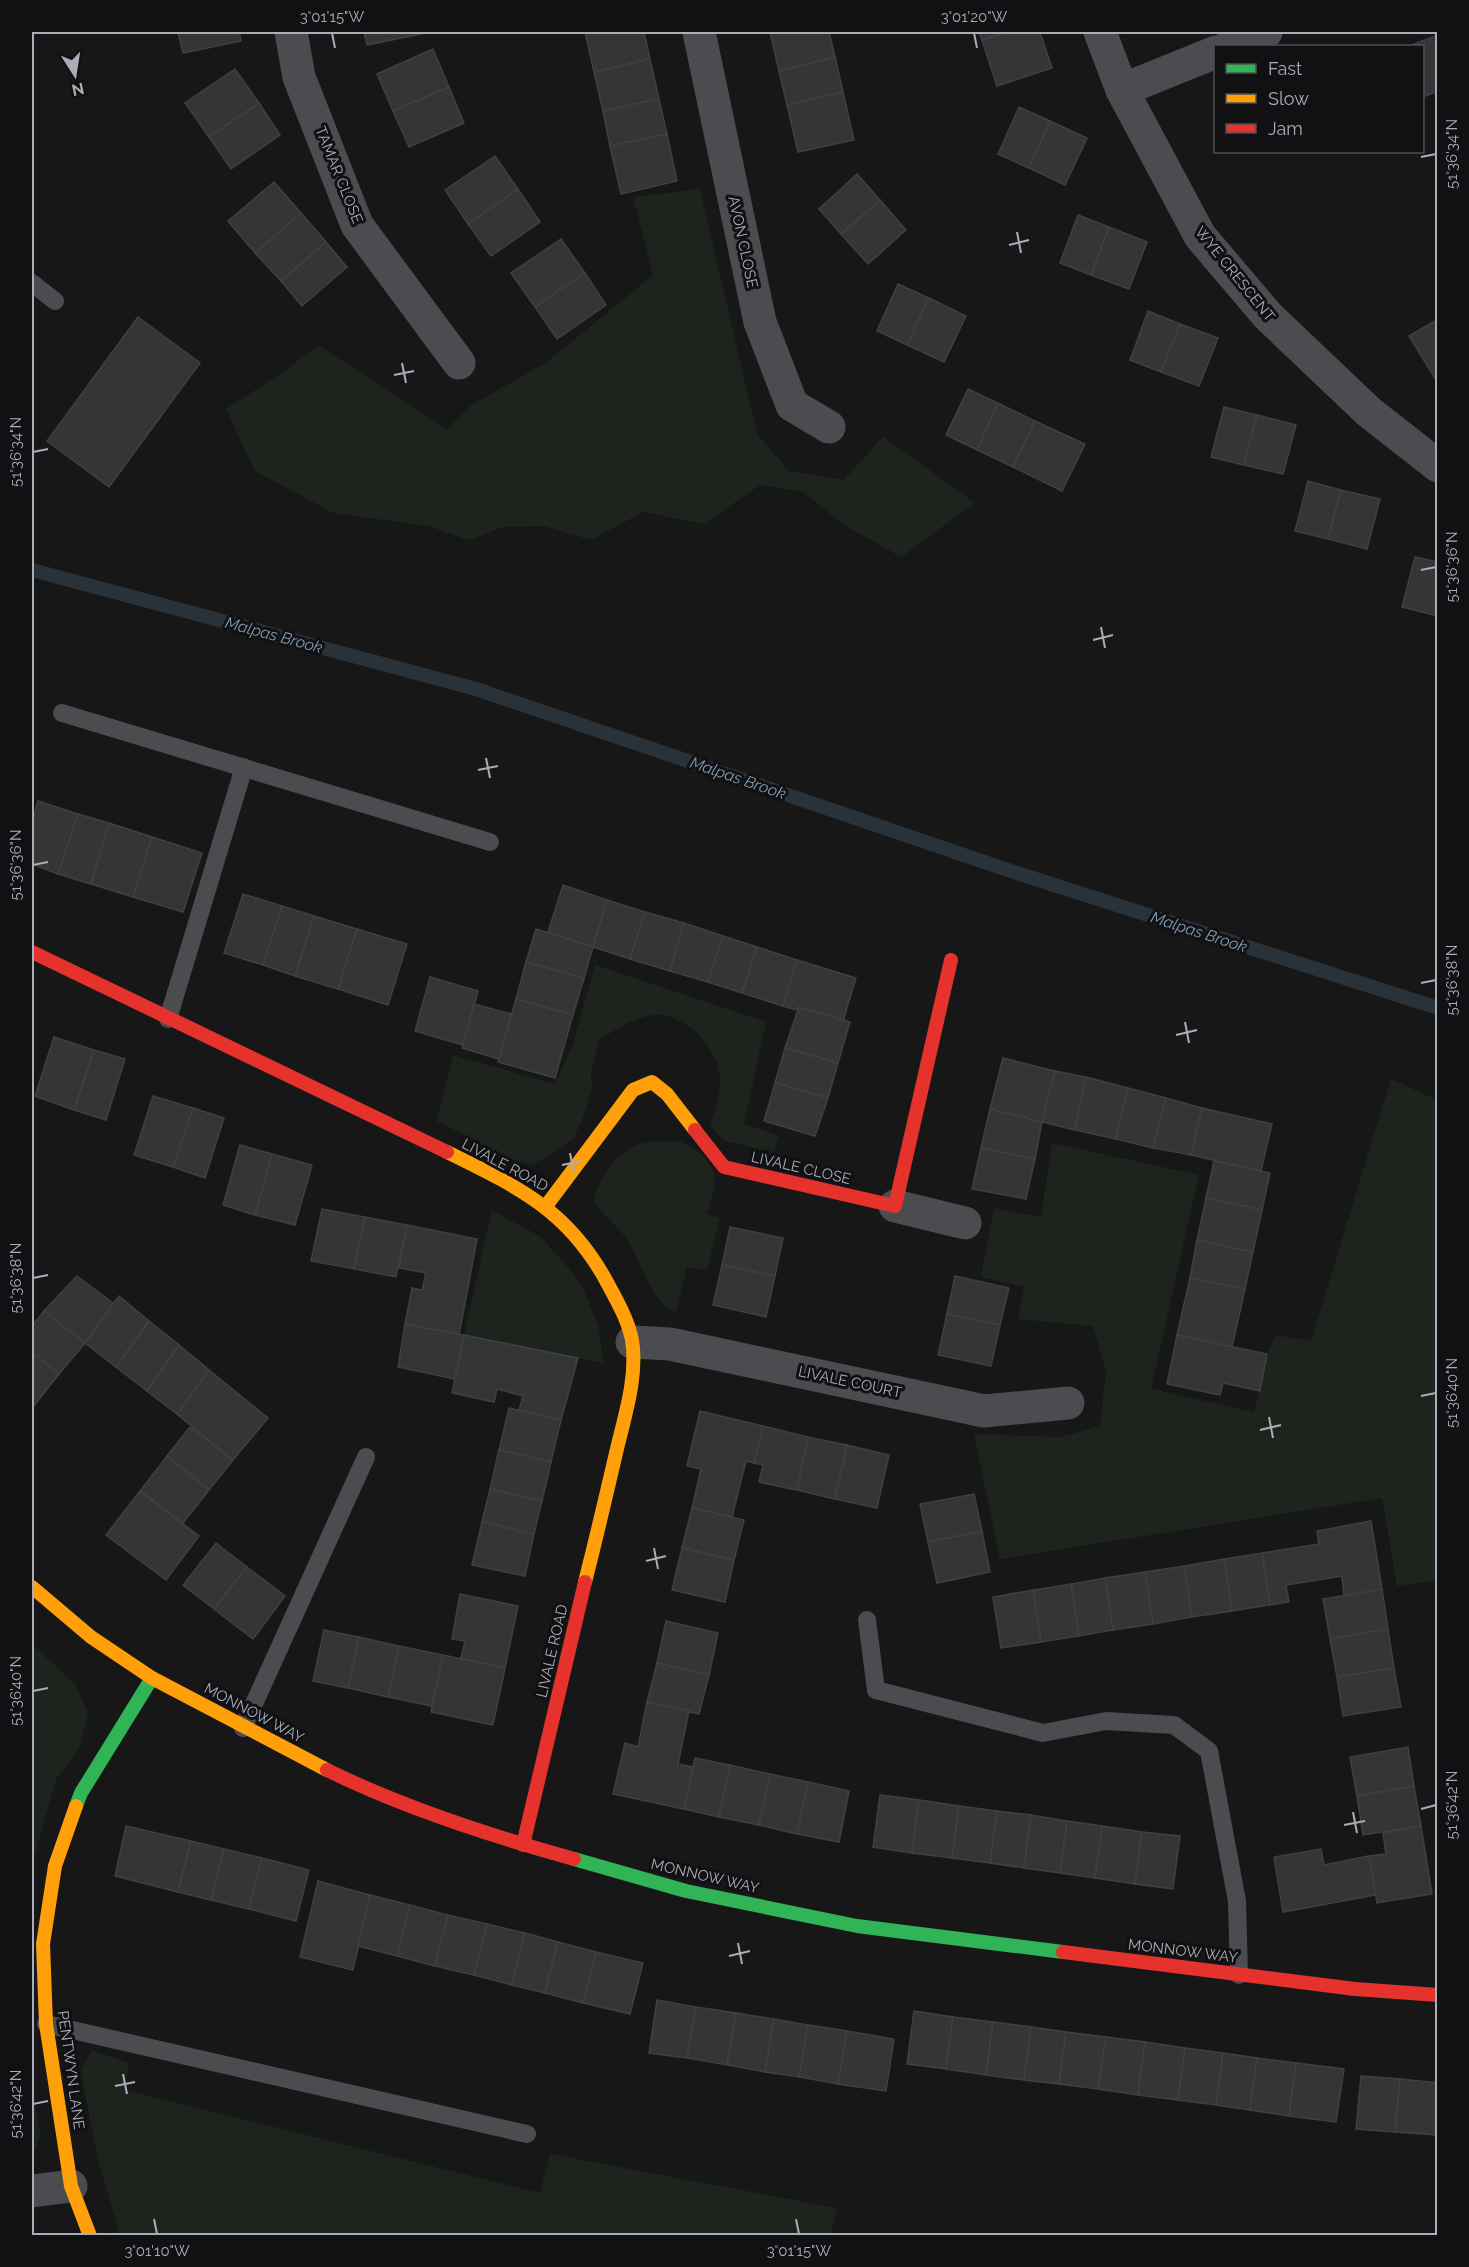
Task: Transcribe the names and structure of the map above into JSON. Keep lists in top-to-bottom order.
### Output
{
  "streets": {
    "street": [
      "TAMAR CLOSE",
      "AVON CLOSE",
      "WYE CRESCENT",
      "LIVALE ROAD",
      "LIVALE CLOSE",
      "LIVALE COURT",
      "MONNOW WAY",
      "PENTWYN LANE"
    ]
  },
  "crossings": [
    ["LIVALE ROAD", "LIVALE CLOSE"],
    ["LIVALE ROAD", "LIVALE COURT"],
    ["LIVALE ROAD", "MONNOW WAY"],
    ["MONNOW WAY", "PENTWYN LANE"]
  ],
  "water": ["Malpas Brook"],
  "legend": ["Fast", "Slow", "Jam"],
  "north": "bottom",
  "coordinates": [
    "3°01'15\"W",
    "3°01'20\"W",
    "51°36'34\"N",
    "51°36'36\"N",
    "51°36'38\"N",
    "51°36'40\"N",
    "51°36'42\"N",
    "3°01'10\"W"
  ]
}
